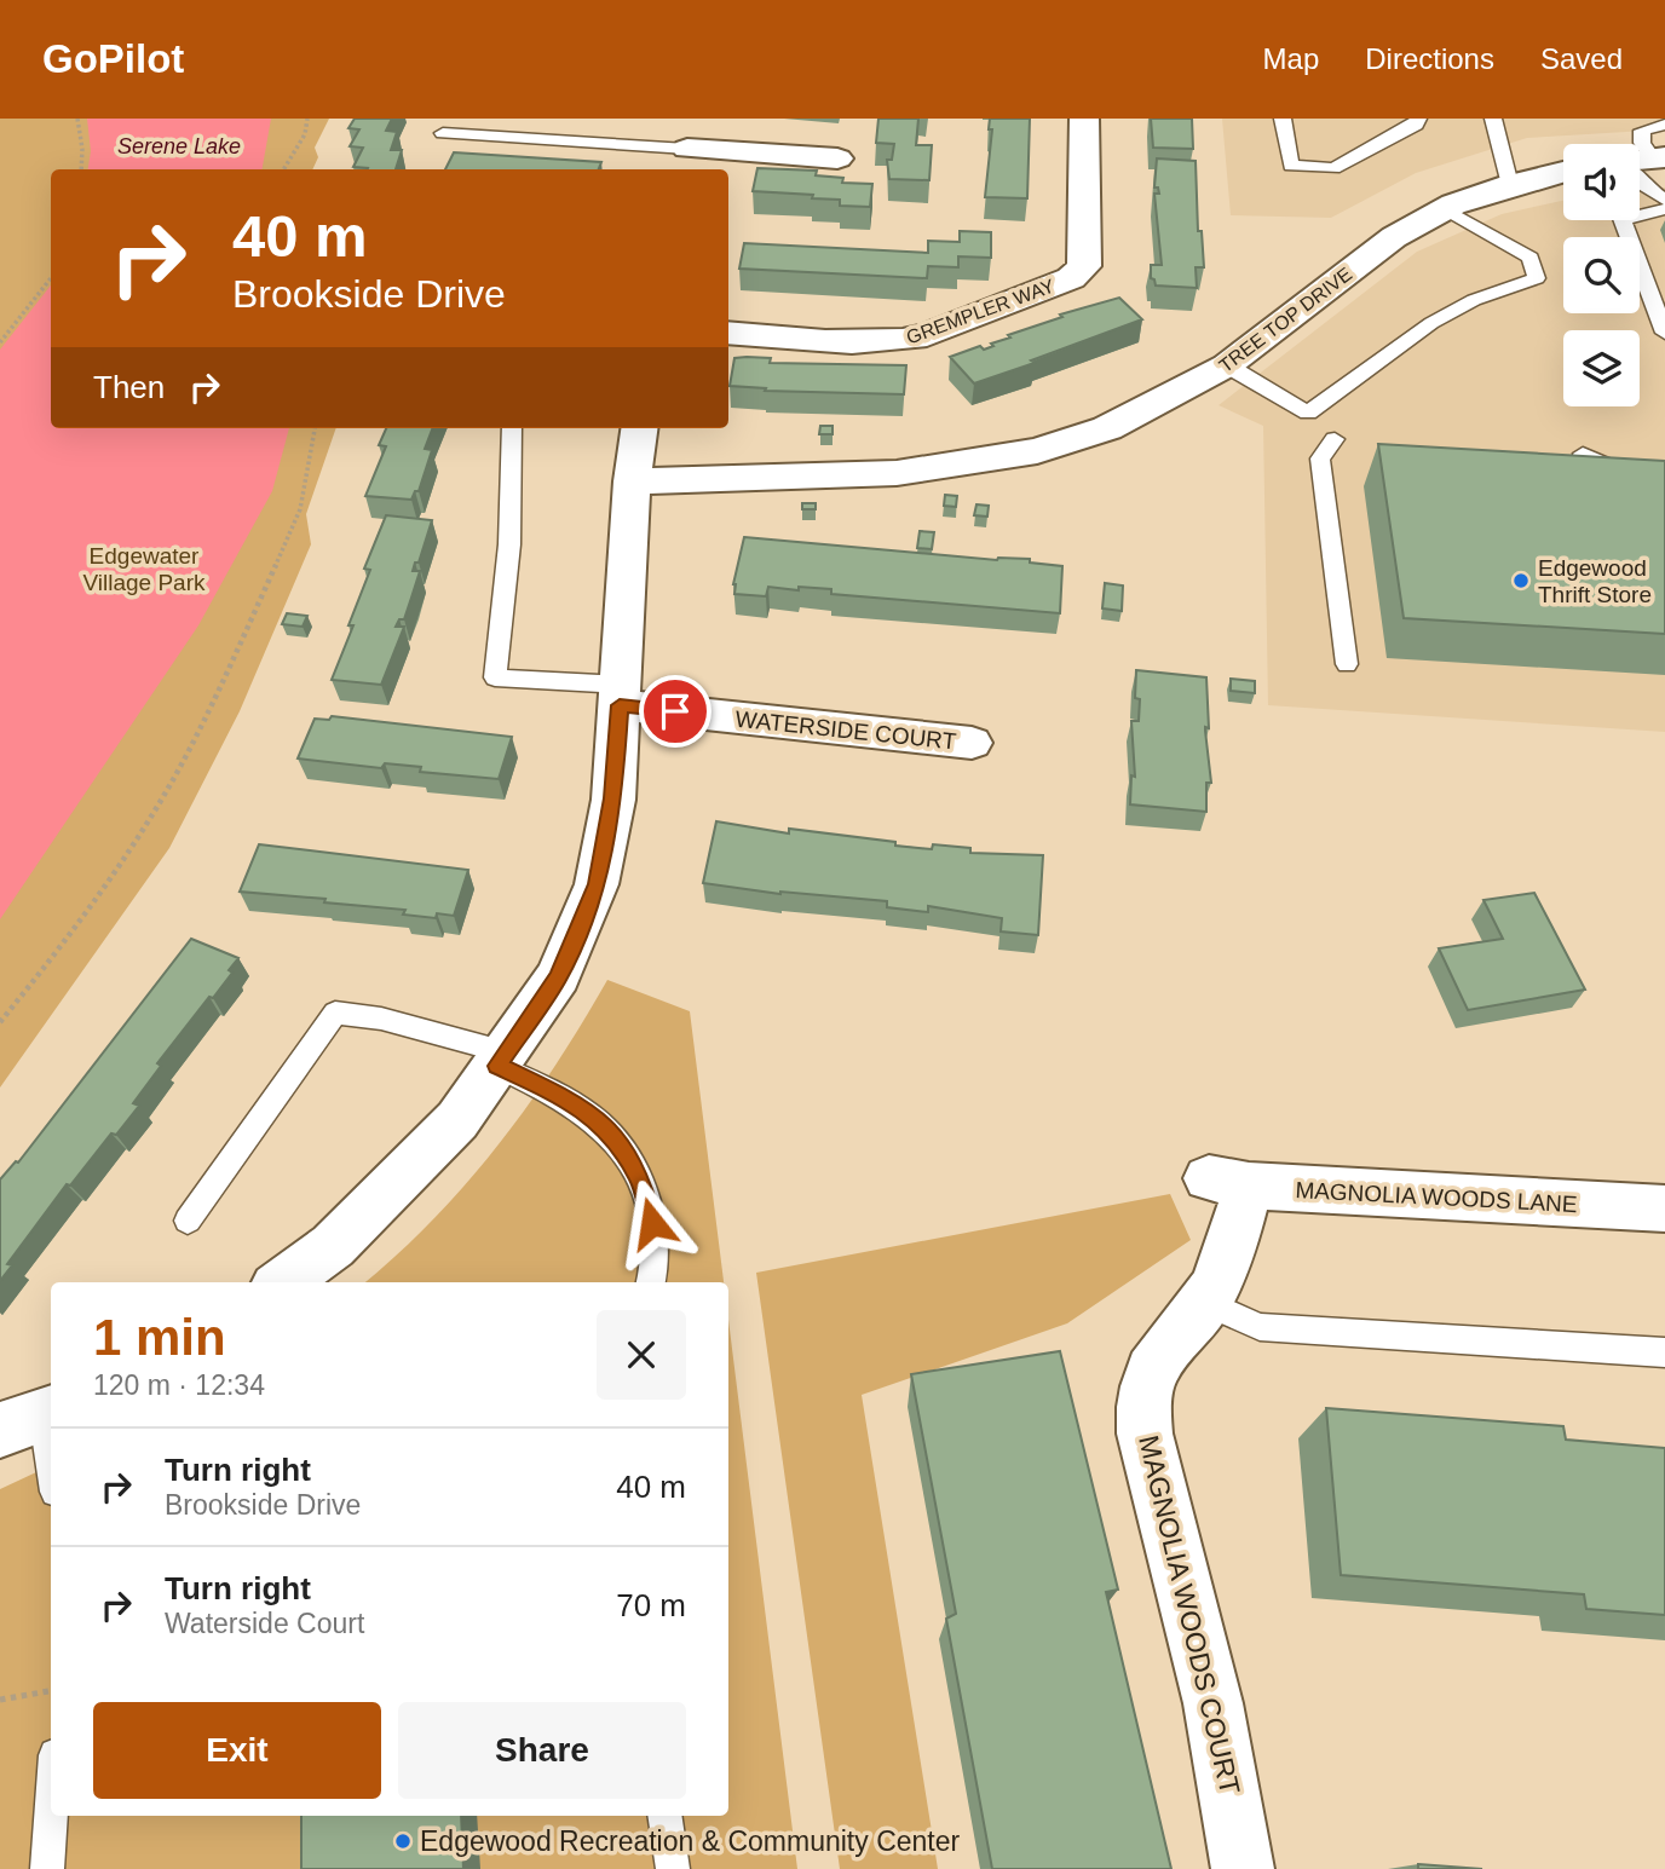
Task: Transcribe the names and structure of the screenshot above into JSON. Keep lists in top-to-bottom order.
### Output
{
  "streets": {
    "street": [
      "GREMPLER WAY",
      "TREE TOP DRIVE",
      "WATERSIDE COURT",
      "MAGNOLIA WOODS LANE",
      "MAGNOLIA WOODS COURT"
    ]
  },
  "crossings": [
    ["MAGNOLIA WOODS LANE", "MAGNOLIA WOODS COURT"]
  ],
  "water": ["Serene Lake"],
  "parks": ["Edgewater Village Park"],
  "places": ["Edgewood Thrift Store", "Edgewood Recreation & Community Center"],
  "page": {
    "header": "GoPilot",
    "nav": ["Map", "Directions", "Saved"],
    "turn": ["40 m", "Brookside Drive"],
    "then": "Then",
    "heading": ["1 min", "120 m · 12:34"],
    "list": [
      {
        "name": "Turn right",
        "note": "Brookside Drive",
        "value": "40 m"
      },
      {
        "name": "Turn right",
        "note": "Waterside Court",
        "value": "70 m"
      }
    ],
    "buttons": ["Exit", "Share"]
  }
}
